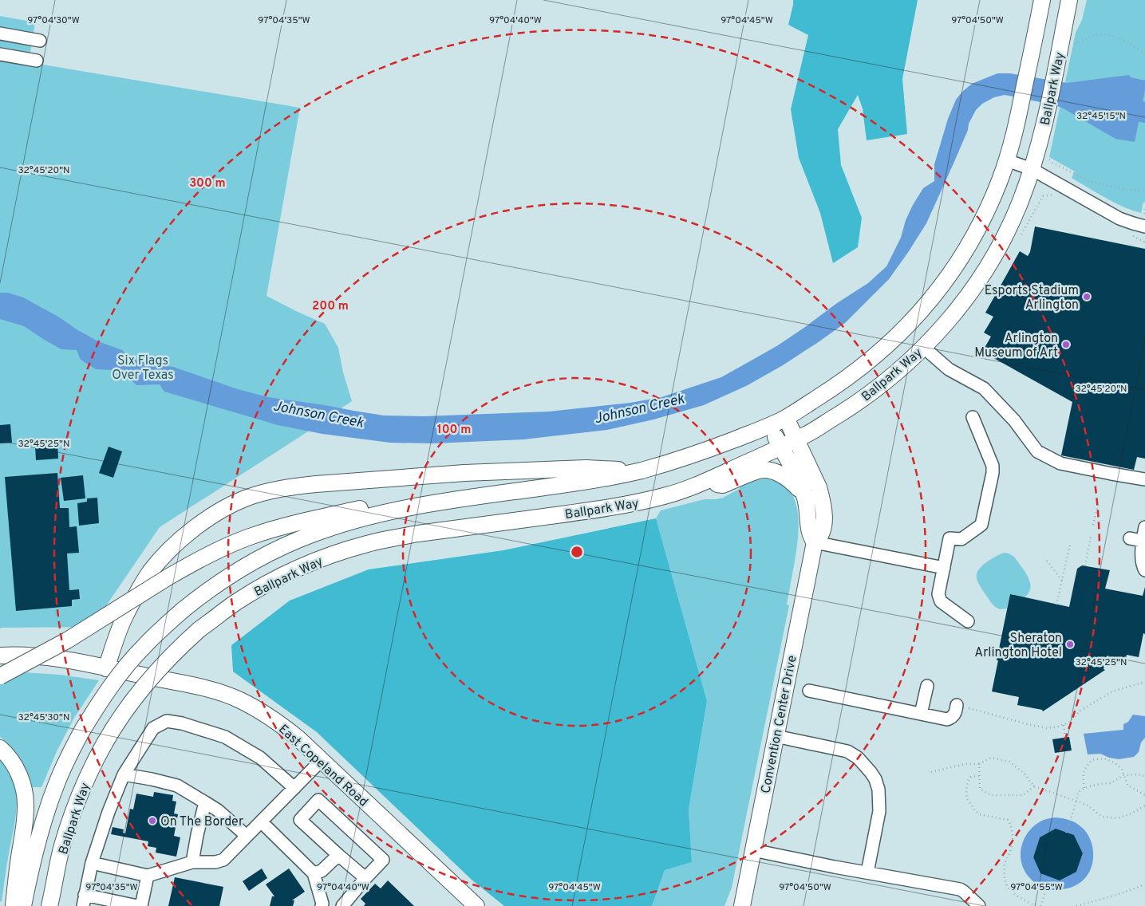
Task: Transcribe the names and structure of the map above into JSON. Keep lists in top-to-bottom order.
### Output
{
  "streets": {
    "main road": ["Ballpark Way", "Convention Center Drive", "East Copeland Road"]
  },
  "crossings": [
    ["Ballpark Way", "Convention Center Drive"]
  ],
  "water": ["Johnson Creek"],
  "parks": ["Six Flags Over Texas"],
  "places": [
    "Esports Stadium Arlington",
    "Arlington Museum of Art",
    "Sheraton Arlington Hotel",
    "On The Border"
  ],
  "coordinates": [
    "97°04'35\"W",
    "97°04'40\"W",
    "97°04'45\"W",
    "97°04'50\"W",
    "97°04'30\"W",
    "32°45'15\"N",
    "32°45'20\"N",
    "32°45'25\"N",
    "32°45'30\"N",
    "97°04'55\"W"
  ],
  "rings": ["300 m", "200 m", "100 m"]
}
